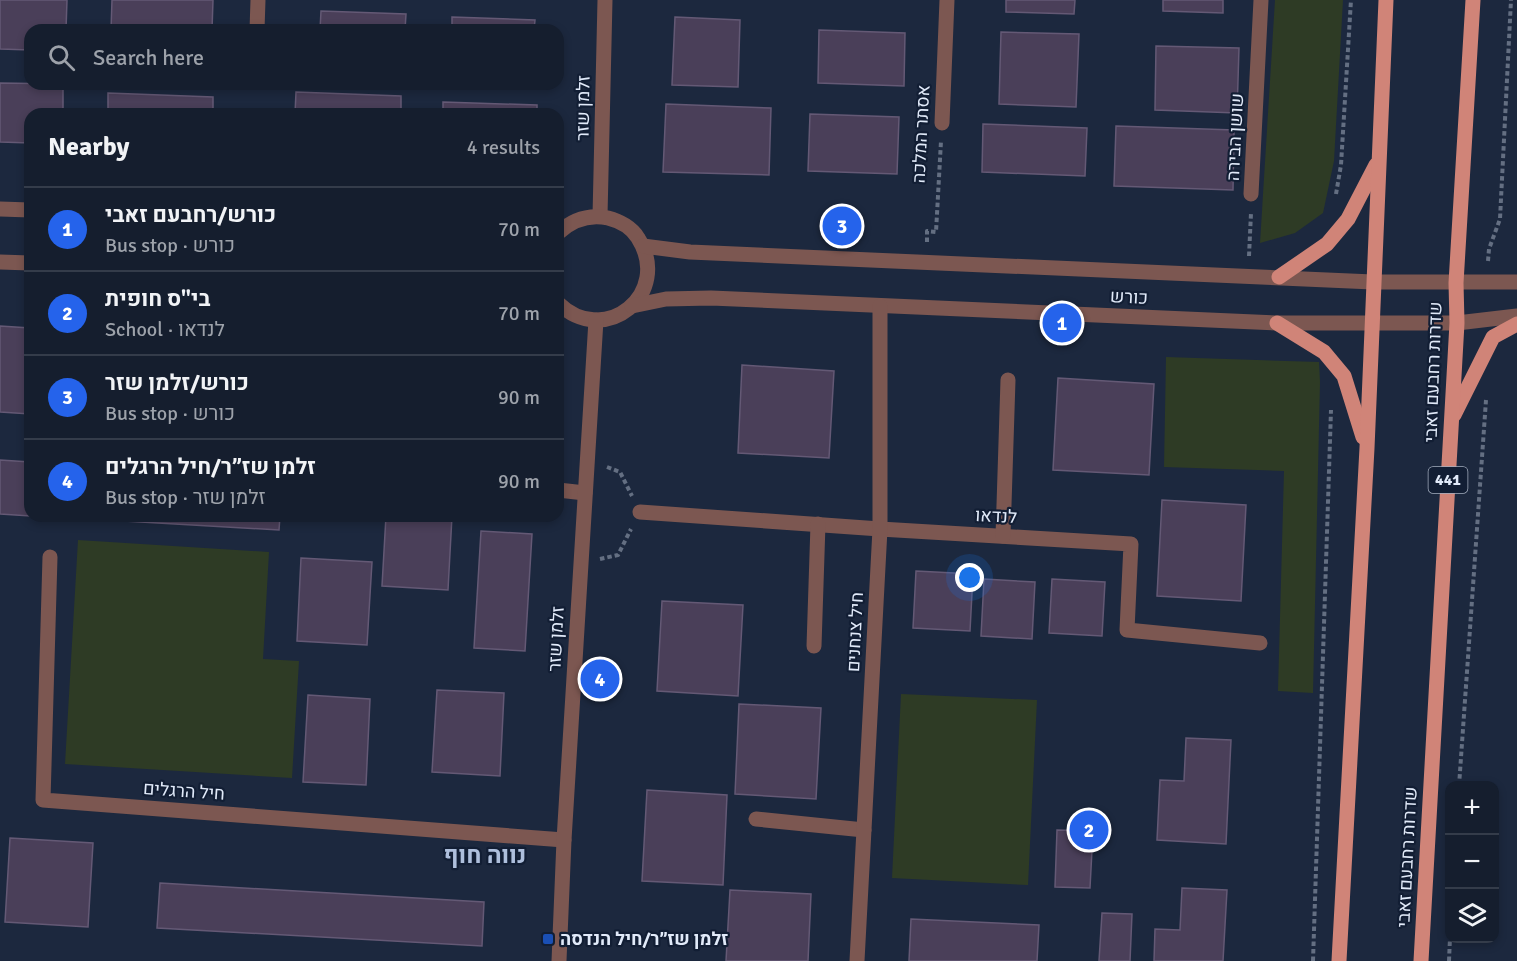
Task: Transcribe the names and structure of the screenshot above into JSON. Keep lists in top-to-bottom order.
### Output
{
  "streets": {
    "main road": ["שדרות רחבעם זאבי", "441"],
    "street": [
      "זלמן שזר",
      "אסתר המלכה",
      "שושן הבירה",
      "כורש",
      "לנדאו",
      "חיל צנחנים",
      "חיל הרגלים"
    ]
  },
  "crossings": [
    ["זלמן שזר", "כורש"],
    ["זלמן שזר", "חיל הרגלים"],
    ["אסתר המלכה", "כורש"],
    ["שושן הבירה", "כורש"],
    ["כורש", "שדרות רחבעם זאבי"],
    ["כורש", "חיל צנחנים"],
    ["לנדאו", "חיל צנחנים"]
  ],
  "districts": ["נווה חוף"],
  "places": {
    "transit": ["זלמן שז״ר/חיל הנדסה"]
  },
  "page": {
    "search": "Search here",
    "heading": ["Nearby", "4 results"],
    "list": [
      {
        "mark": "1",
        "name": "כורש/רחבעם זאבי",
        "note": "Bus stop · כורש",
        "value": "70 m"
      },
      {
        "mark": "2",
        "name": "בי\"ס חופית",
        "note": "School · לנדאו",
        "value": "70 m"
      },
      {
        "mark": "3",
        "name": "כורש/זלמן שזר",
        "note": "Bus stop · כורש",
        "value": "90 m"
      },
      {
        "mark": "4",
        "name": "זלמן שז״ר/חיל הרגלים",
        "note": "Bus stop · זלמן שזר",
        "value": "90 m"
      }
    ],
    "pins": [
      "3",
      "1",
      "4",
      "2"
    ],
    "map_buttons": ["+", "−"]
  }
}
